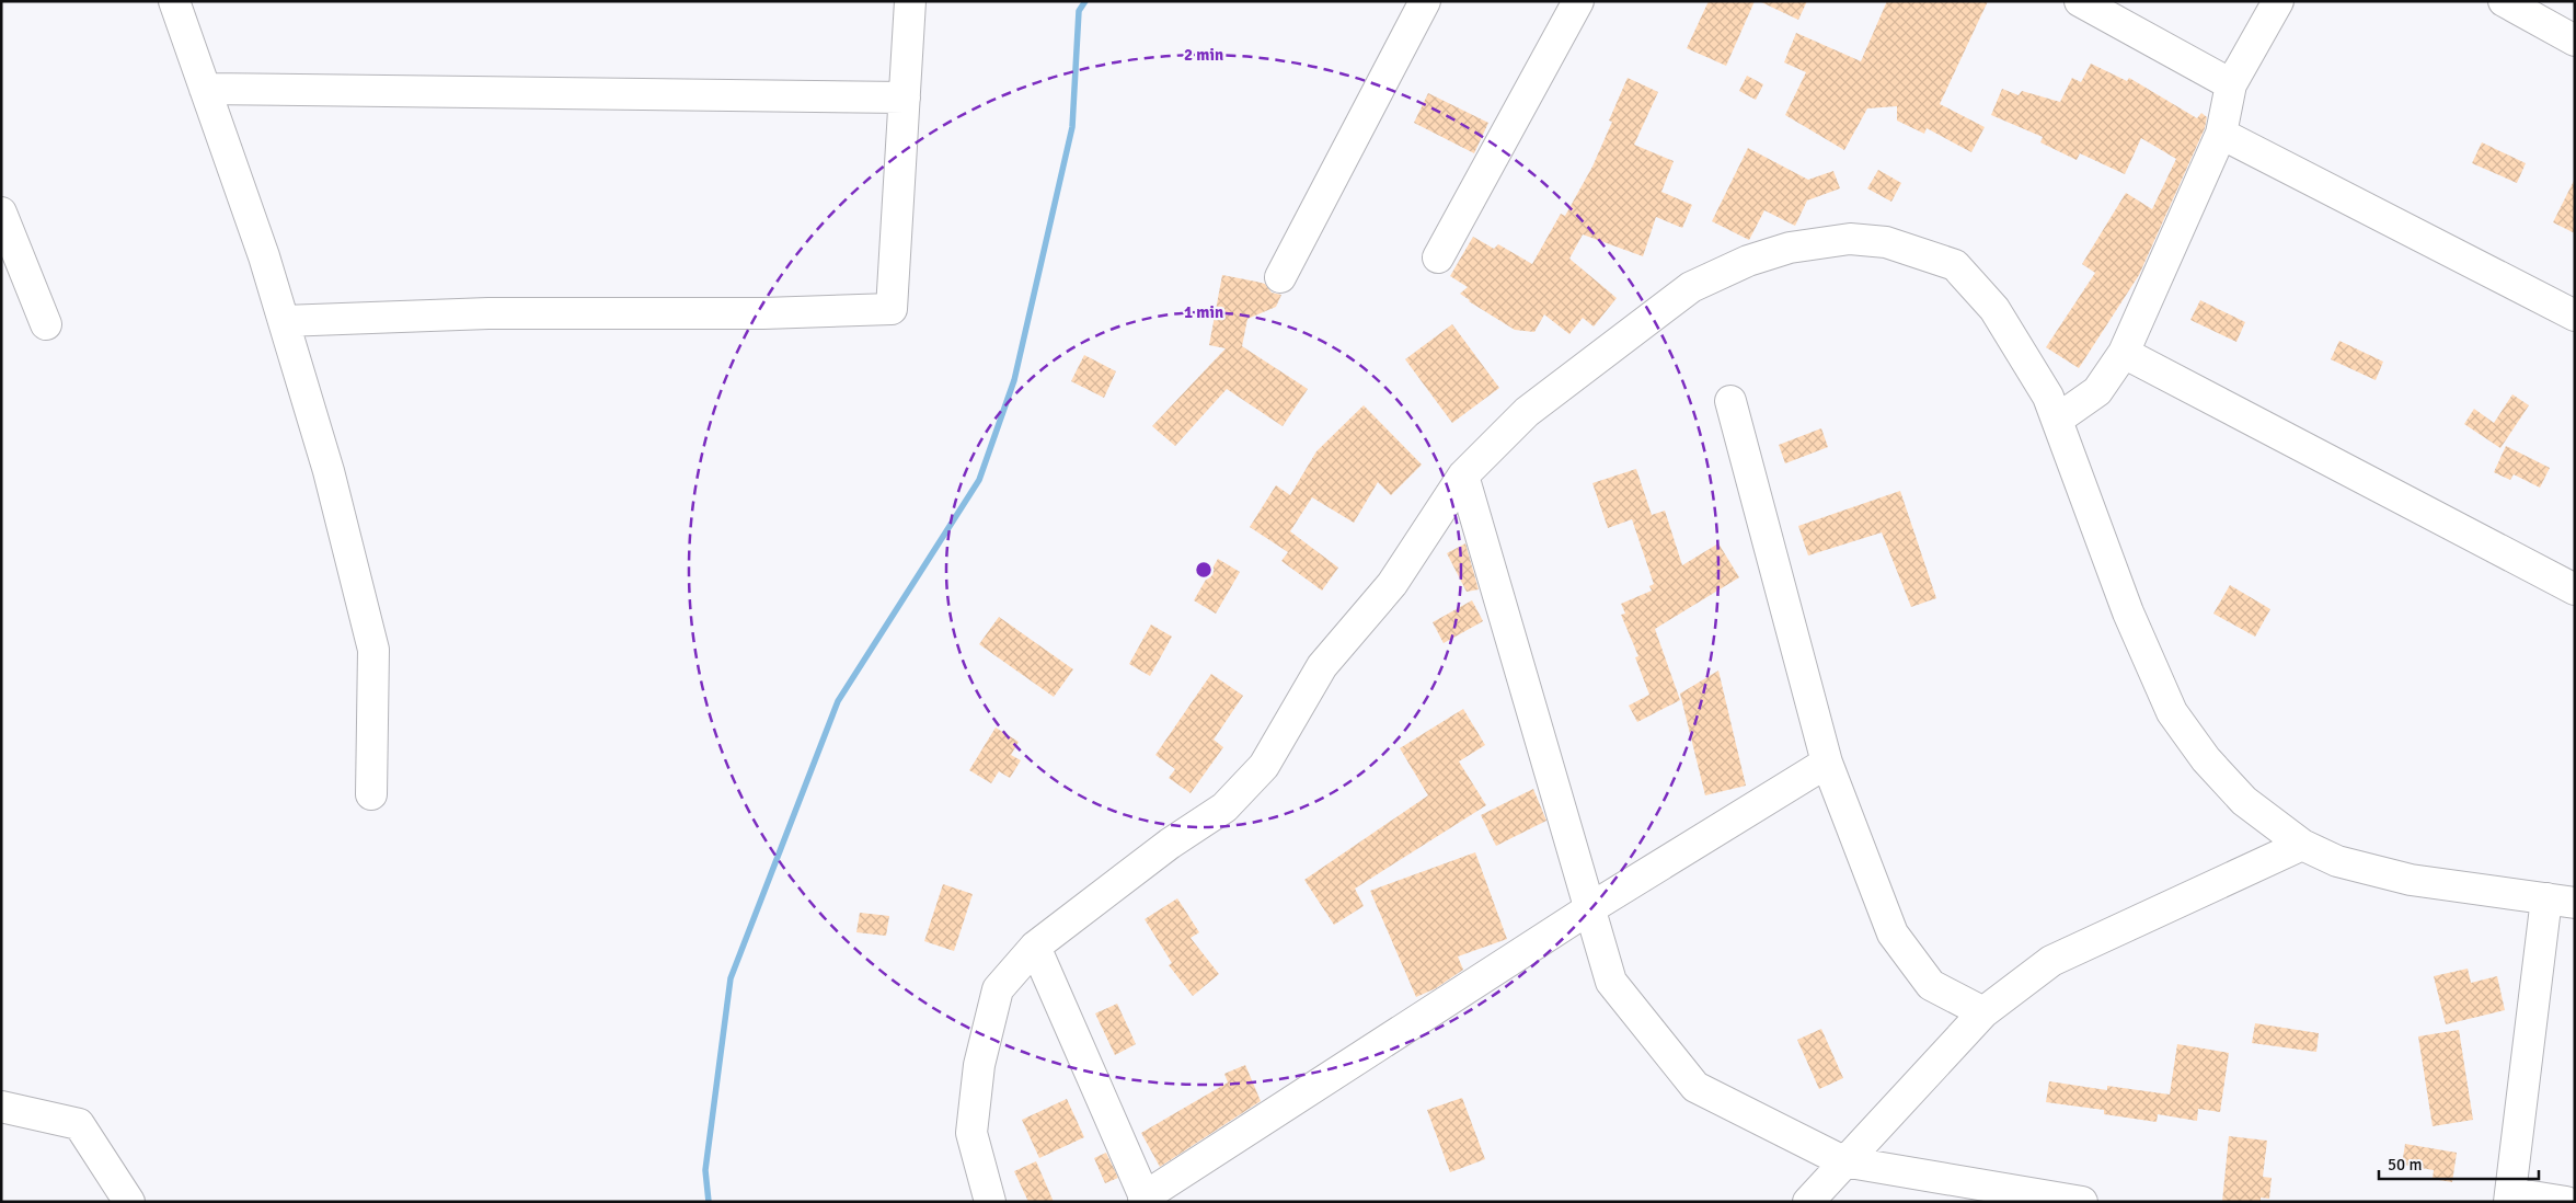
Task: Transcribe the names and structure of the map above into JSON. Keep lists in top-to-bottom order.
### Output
{
  "scale_bar": "50 m",
  "rings": ["2 min", "1 min"]
}
